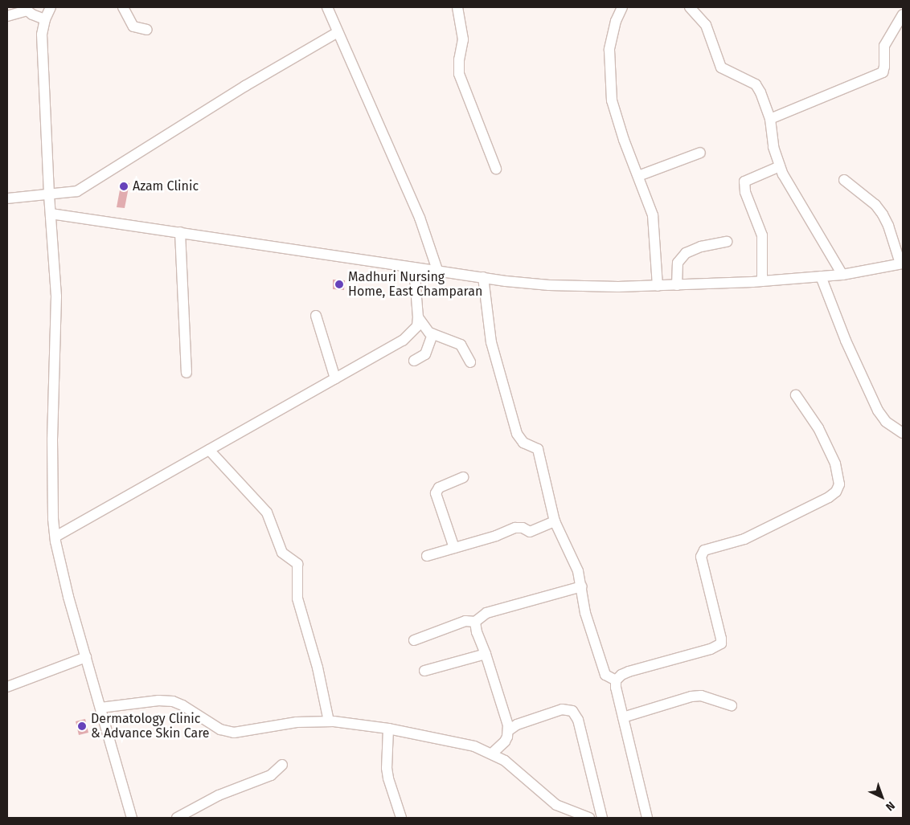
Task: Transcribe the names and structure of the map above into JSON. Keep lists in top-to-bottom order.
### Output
{
  "places": ["Azam Clinic", "Madhuri Nursing Home, East Champaran", "Dermatology Clinic & Advance Skin Care"],
  "north": "bottom right"
}
